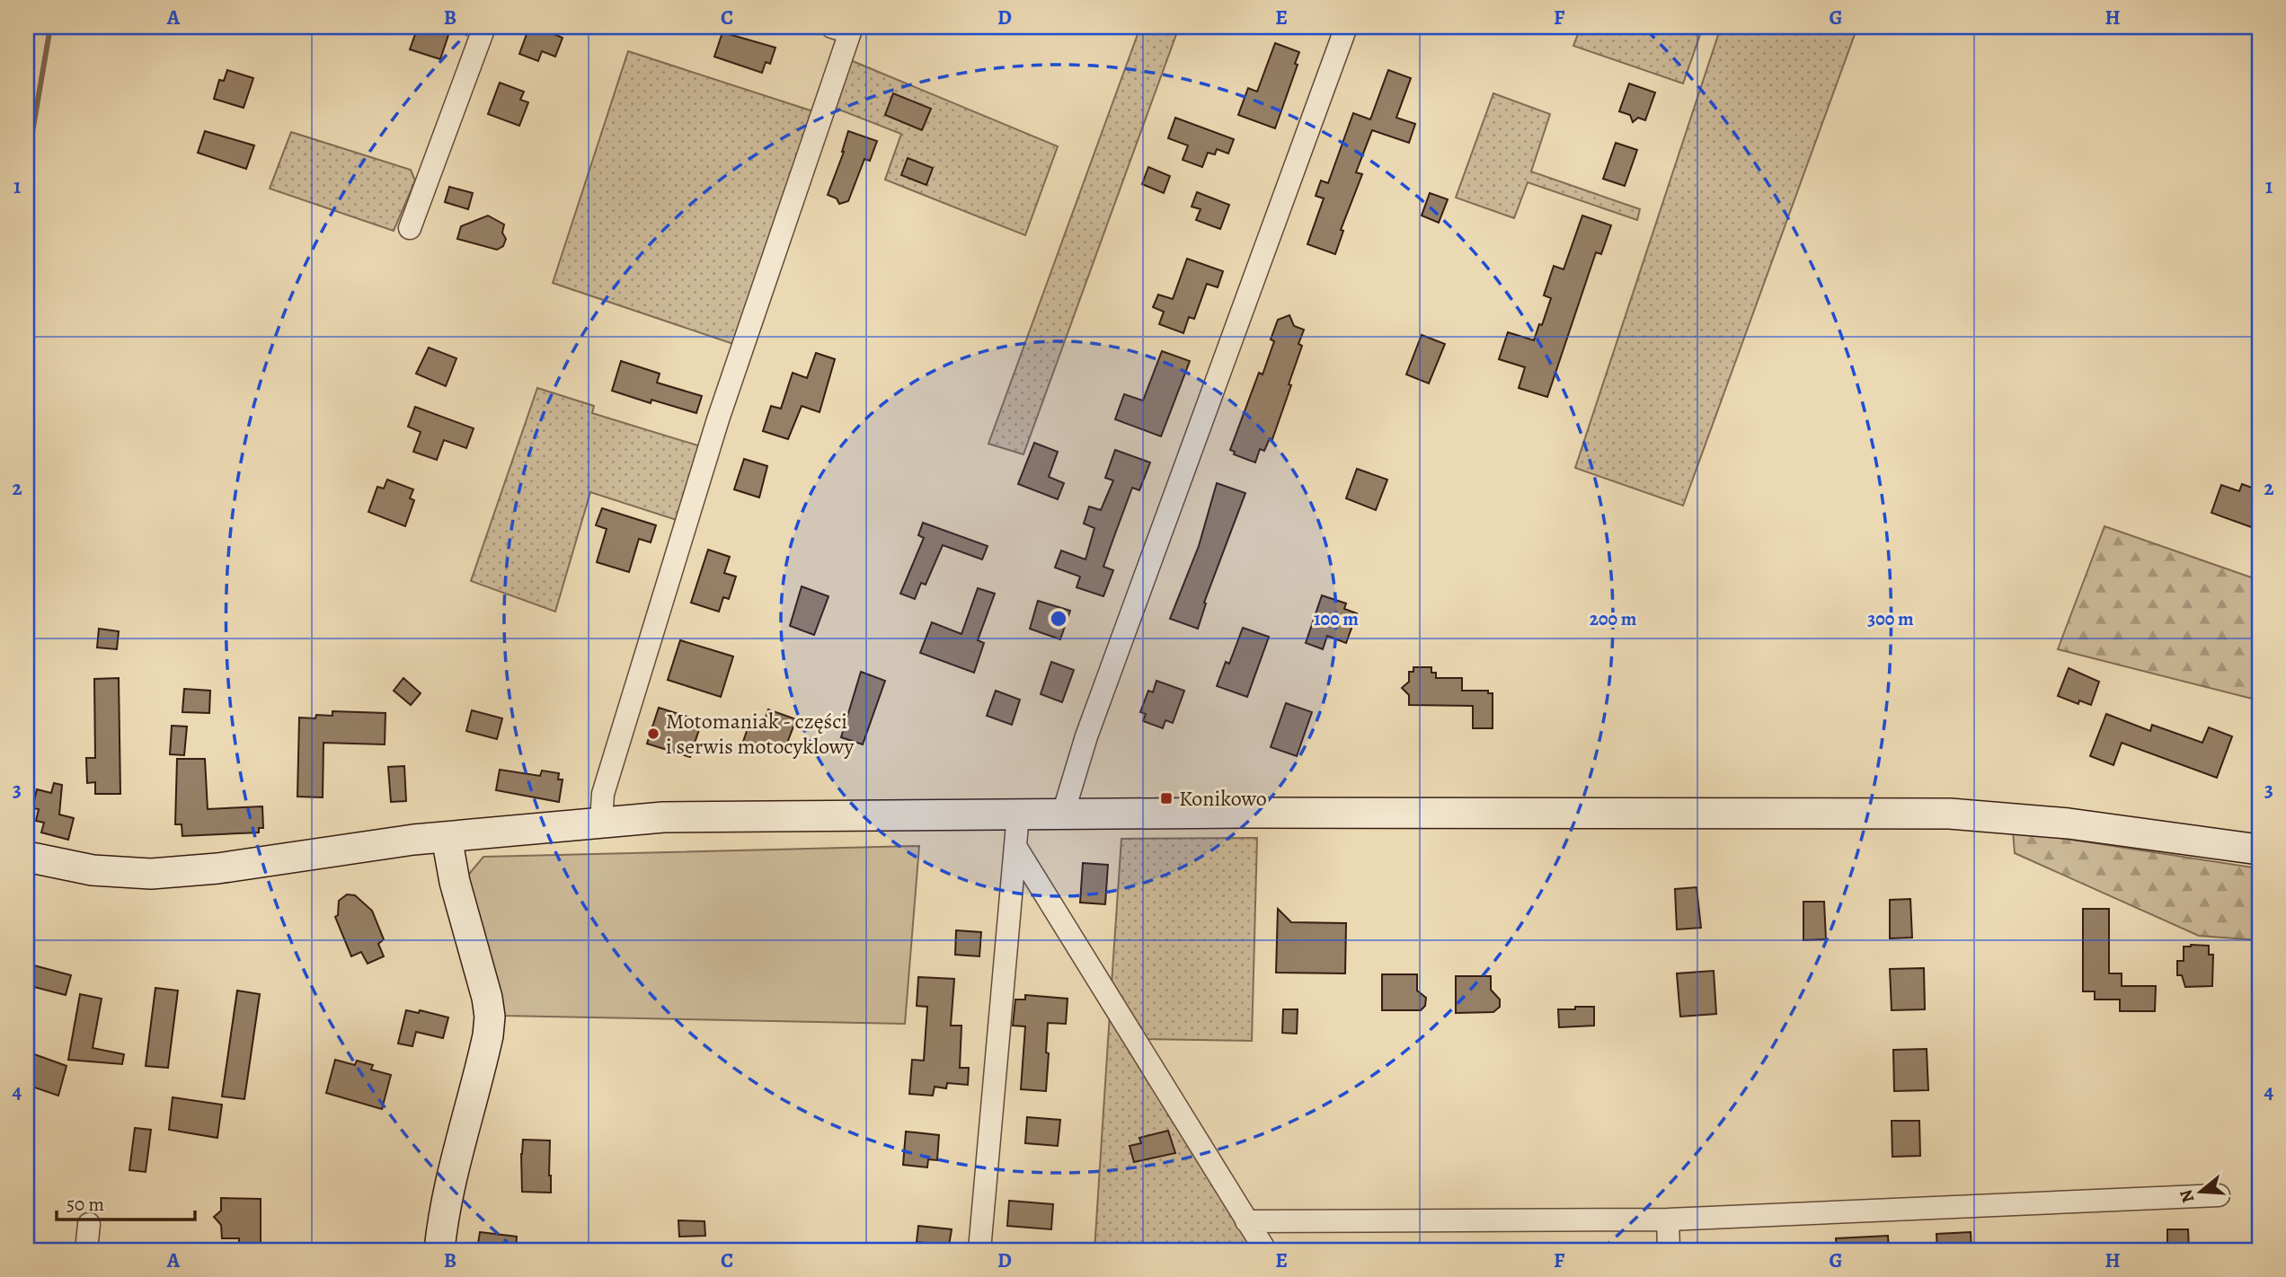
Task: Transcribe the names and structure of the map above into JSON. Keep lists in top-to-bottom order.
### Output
{
  "places": {
    "other": ["Motomaniak - części i serwis motocyklowy"],
    "transit": ["Konikowo"]
  },
  "scale_bar": "50 m",
  "north": "left",
  "grid": {
    "columns": [
      "A",
      "B",
      "C",
      "D",
      "E",
      "F",
      "G",
      "H"
    ],
    "rows": [
      "1",
      "2",
      "3",
      "4"
    ]
  },
  "rings": ["100 m", "200 m", "300 m"]
}
